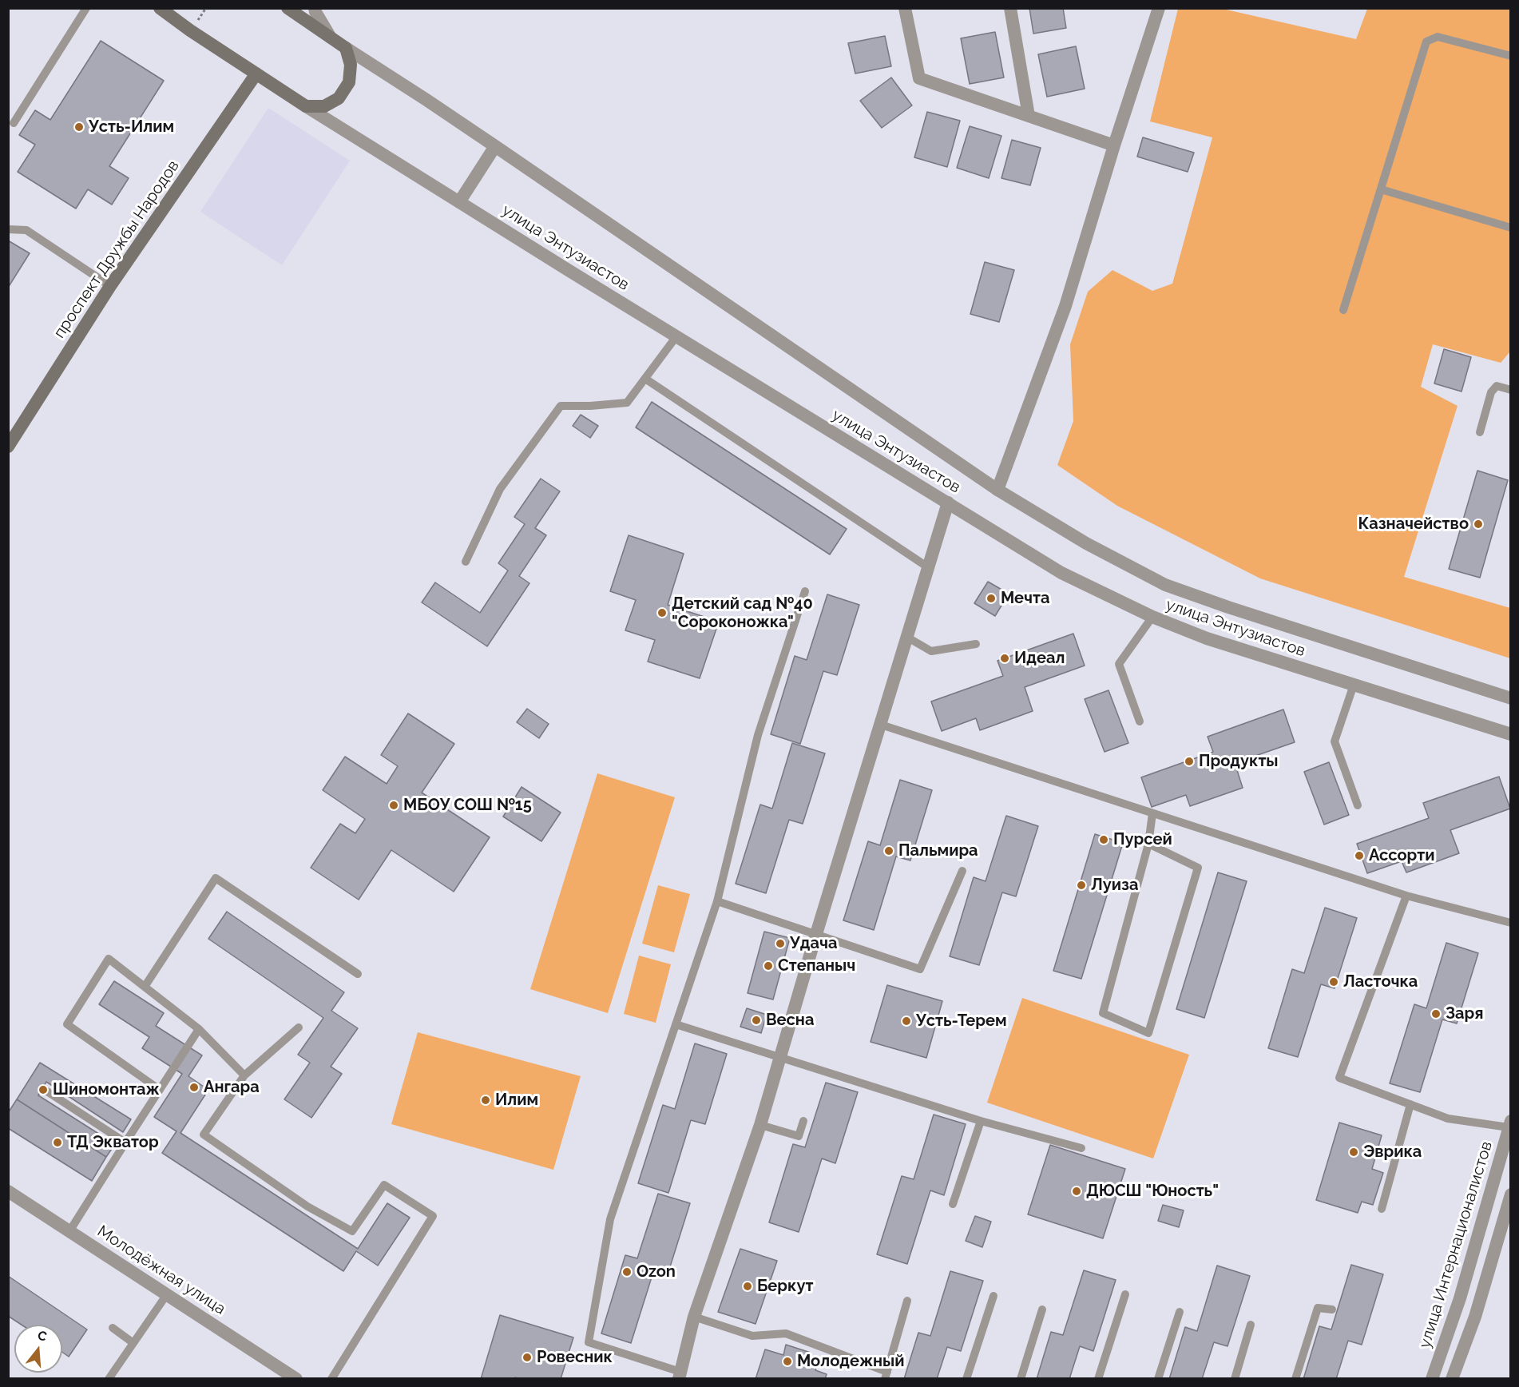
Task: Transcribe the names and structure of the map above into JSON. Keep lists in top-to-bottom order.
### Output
{
  "streets": {
    "main road": ["проспект Дружбы Народов"],
    "street": ["улица Энтузиастов", "улица Интернационалистов", "Молодёжная улица"]
  },
  "places": [
    "Усть-Илим",
    "Казначейство",
    "Мечта",
    "Детский сад №40 \"Сороконожка\"",
    "Идеал",
    "Продукты",
    "МБОУ СОШ №15",
    "Пурсей",
    "Пальмира",
    "Ассорти",
    "Луиза",
    "Удача",
    "Степаныч",
    "Ласточка",
    "Заря",
    "Весна",
    "Усть-Терем",
    "Ангара",
    "Шиномонтаж",
    "Илим",
    "ТД Экватор",
    "Эврика",
    "ДЮСШ \"Юность\"",
    "Ozon",
    "Беркут",
    "Ровесник",
    "Молодежный"
  ],
  "north": "top"
}
